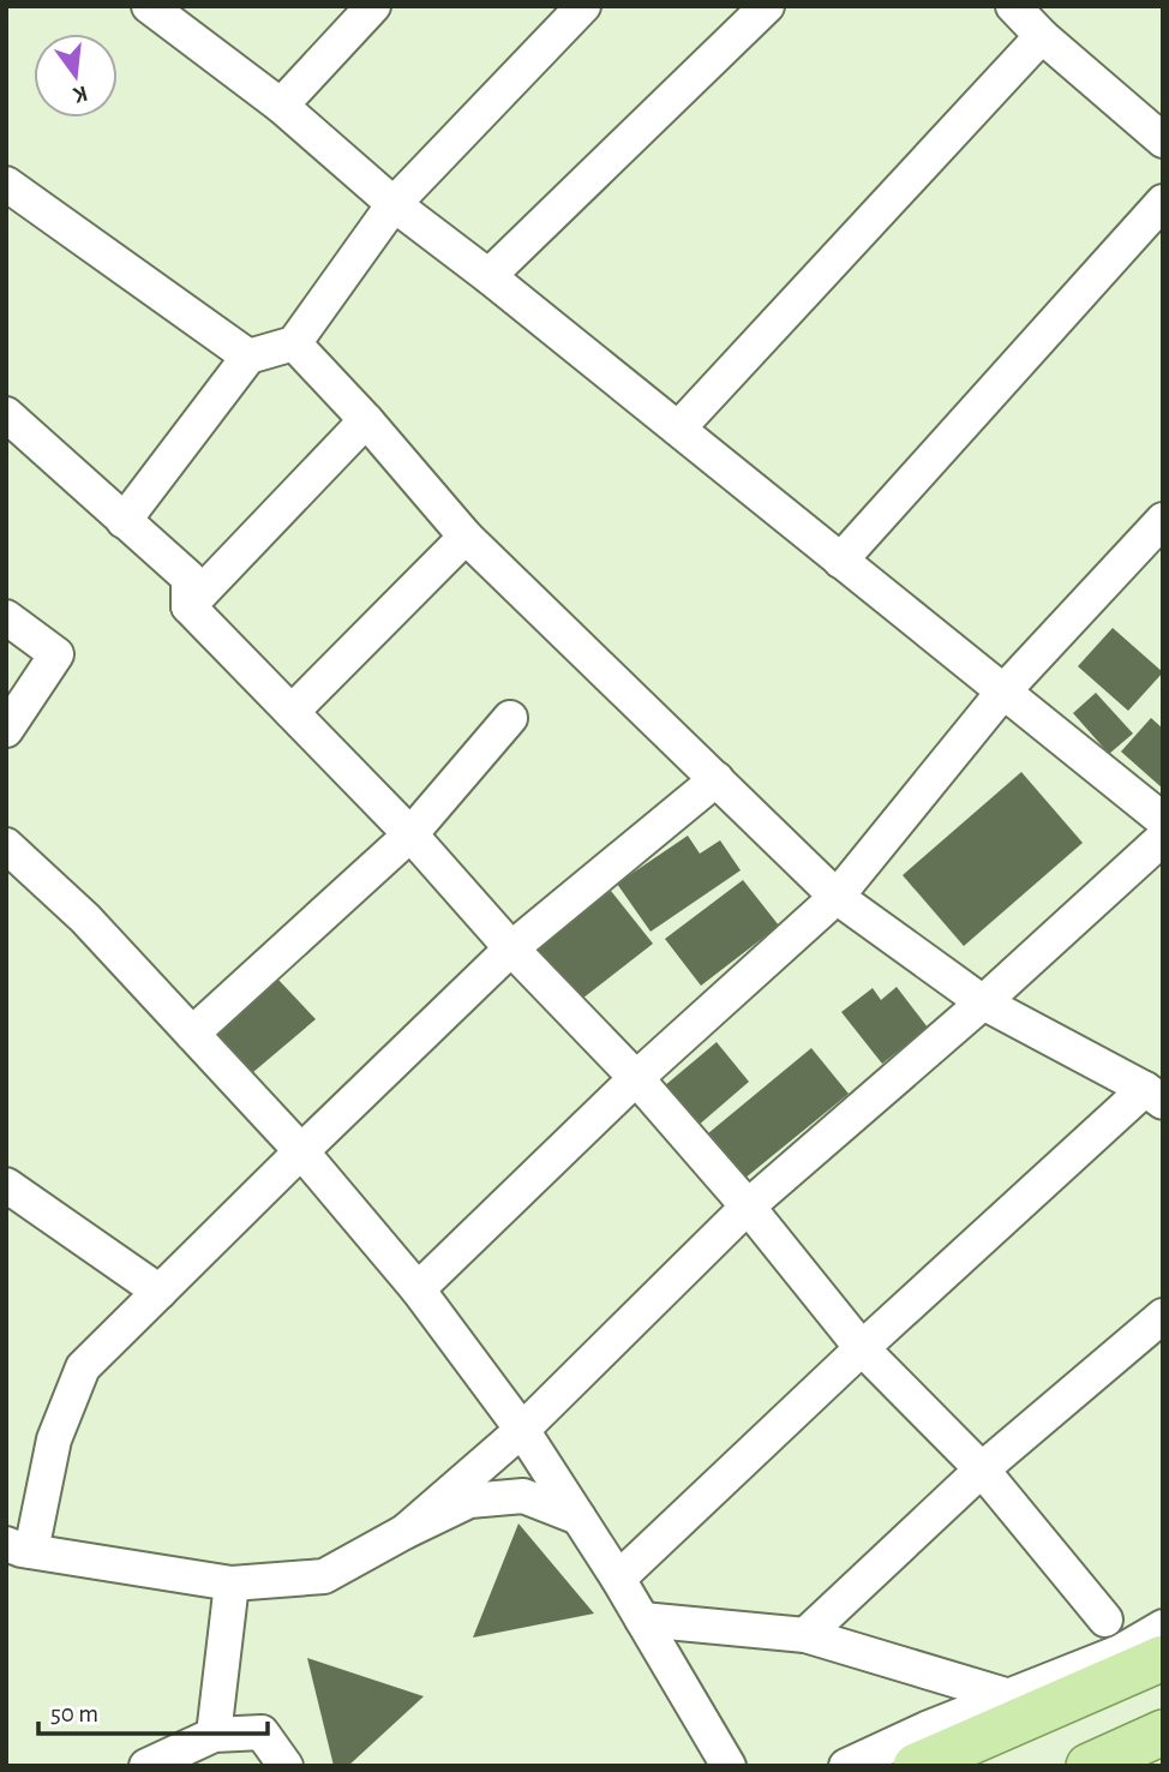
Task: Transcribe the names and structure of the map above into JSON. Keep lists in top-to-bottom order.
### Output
{
  "scale_bar": "50 m",
  "north": "bottom"
}
